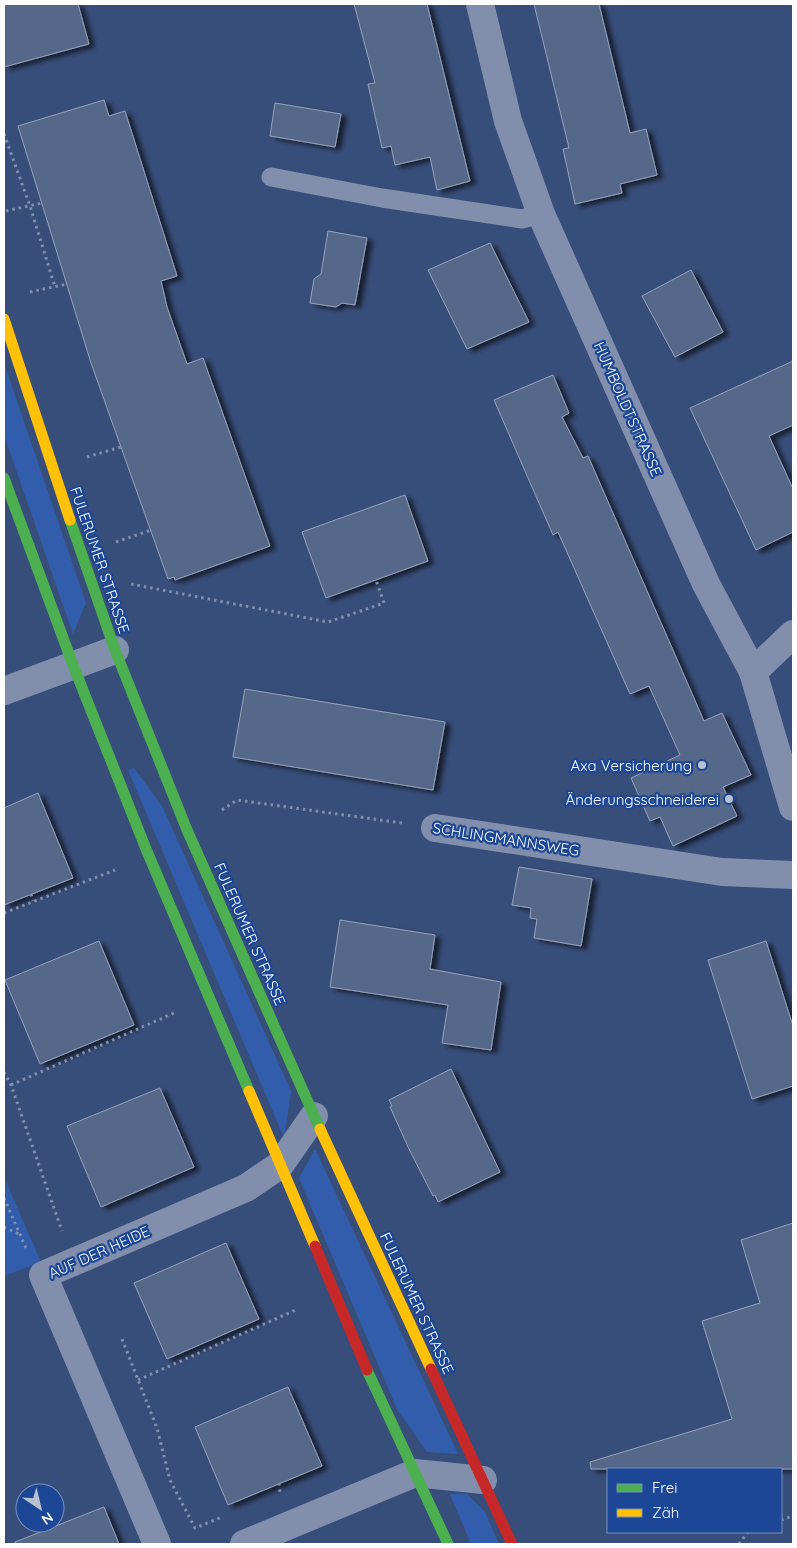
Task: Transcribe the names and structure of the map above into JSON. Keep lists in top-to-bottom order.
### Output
{
  "streets": {
    "main road": ["FULERUMER STRASSE"],
    "street": ["HUMBOLDTSTRASSE", "SCHLINGMANNSWEG", "AUF DER HEIDE"]
  },
  "crossings": [
    ["FULERUMER STRASSE", "AUF DER HEIDE"]
  ],
  "places": ["Axa Versicherung", "Änderungsschneiderei"],
  "legend": ["Frei", "Zäh"],
  "north": "bottom right"
}
